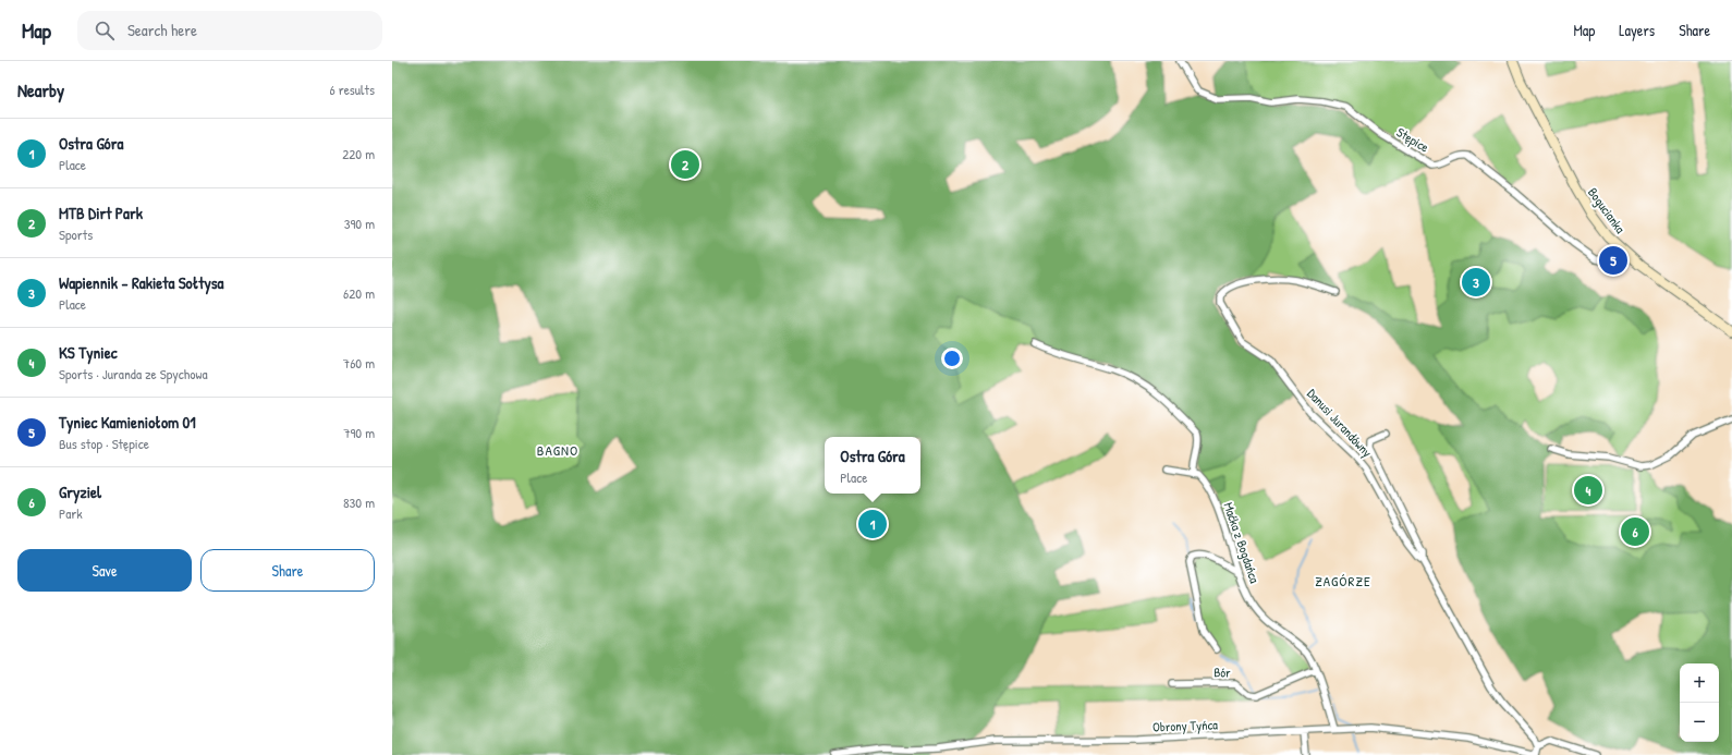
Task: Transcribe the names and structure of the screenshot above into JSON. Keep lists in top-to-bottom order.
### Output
{
  "streets": {
    "street": [
      "Stępice",
      "Bogucianka",
      "Danusi Jurandówny",
      "Maćka z Bogdańca",
      "Bór",
      "Obrony Tyńca"
    ]
  },
  "crossings": [
    ["Stępice", "Bogucianka"],
    ["Maćka z Bogdańca", "Bór"],
    ["Maćka z Bogdańca", "Obrony Tyńca"]
  ],
  "districts": ["BAGNO", "ZAGÓRZE"],
  "page": {
    "header": "Map",
    "search": "Search here",
    "nav": ["Map", "Layers", "Share"],
    "heading": ["Nearby", "6 results"],
    "list": [
      {
        "mark": "1",
        "name": "Ostra Góra",
        "note": "Place",
        "value": "220 m"
      },
      {
        "mark": "2",
        "name": "MTB Dirt Park",
        "note": "Sports",
        "value": "390 m"
      },
      {
        "mark": "3",
        "name": "Wapiennik - Rakieta Sołtysa",
        "note": "Place",
        "value": "620 m"
      },
      {
        "mark": "4",
        "name": "KS Tyniec",
        "note": "Sports · Juranda ze Spychowa",
        "value": "760 m"
      },
      {
        "mark": "5",
        "name": "Tyniec Kamieniołom 01",
        "note": "Bus stop · Stępice",
        "value": "790 m"
      },
      {
        "mark": "6",
        "name": "Gryziel",
        "note": "Park",
        "value": "830 m"
      }
    ],
    "pins": [
      "2",
      "5",
      "3",
      "4",
      "1",
      "6"
    ],
    "popup": ["Ostra Góra", "Place"],
    "buttons": ["Save", "Share"],
    "map_buttons": ["+", "−"]
  }
}
